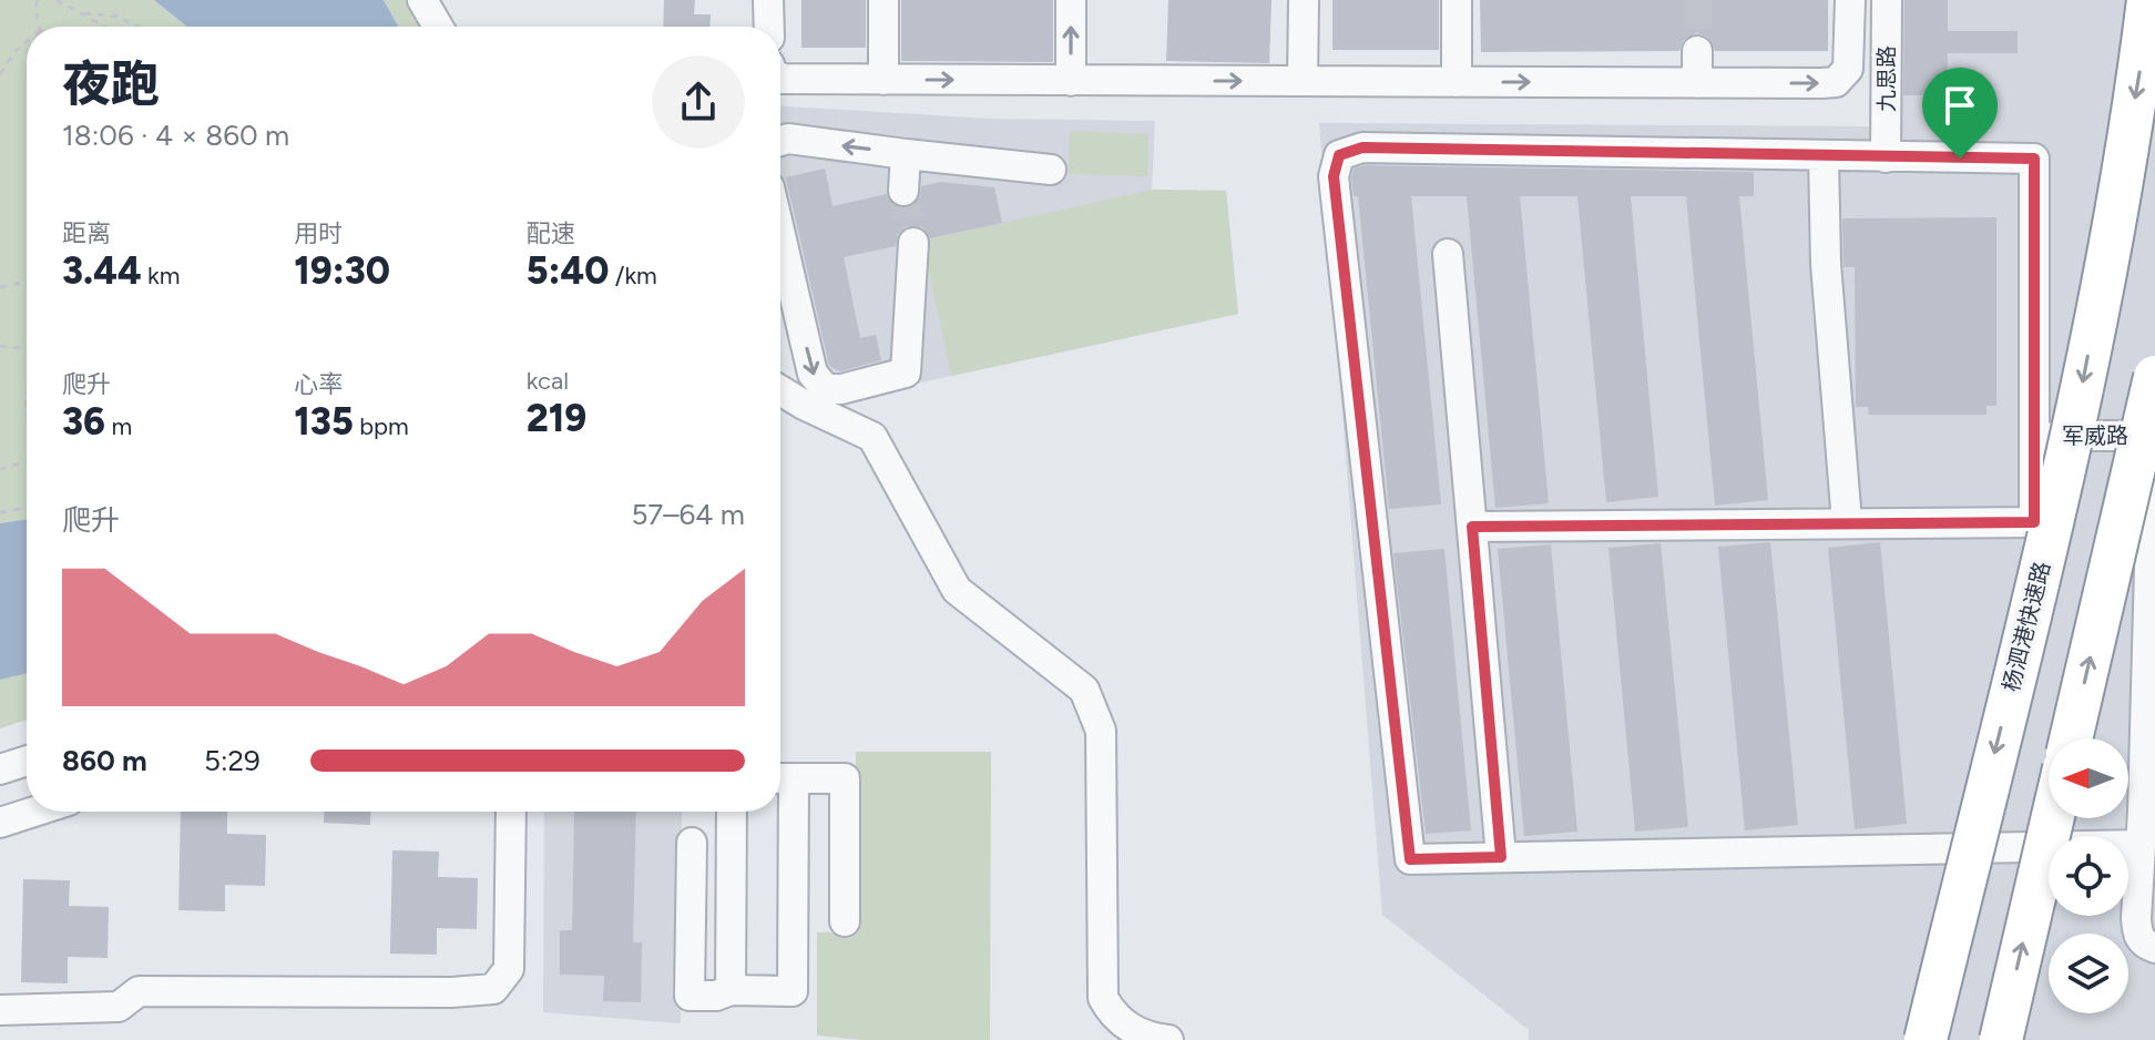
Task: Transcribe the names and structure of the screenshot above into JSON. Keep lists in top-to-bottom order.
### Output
{
  "streets": {
    "highway": ["杨泗港快速路"],
    "street": ["九思路", "军威路"]
  },
  "north": "left",
  "page": {
    "heading": ["夜跑", "18:06 · 4 × 860 m"],
    "stats": [
      ["距离", "3.44 km"],
      ["用时", "19:30"],
      ["配速", "5:40 /km"],
      ["爬升", "36 m"],
      ["心率", "135 bpm"],
      ["kcal", "219"]
    ],
    "chart": ["爬升", "57–64 m"],
    "list": [
      {
        "name": "860 m",
        "note": "5:29"
      }
    ]
  }
}
